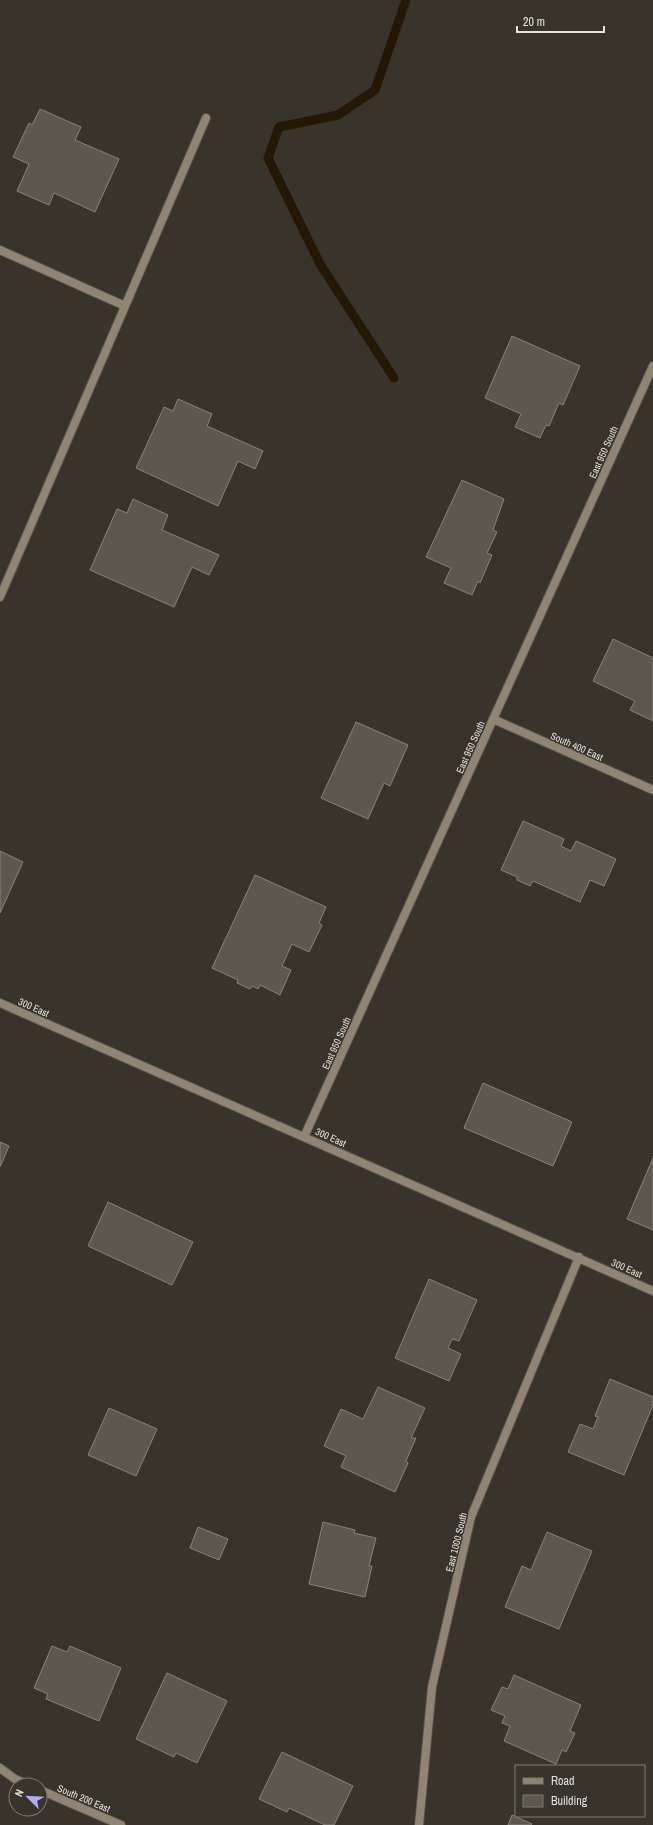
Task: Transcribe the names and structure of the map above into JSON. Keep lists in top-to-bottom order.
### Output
{
  "streets": {
    "street": [
      "East 950 South",
      "South 400 East",
      "300 East",
      "East 1000 South",
      "South 200 East"
    ]
  },
  "crossings": [
    ["East 950 South", "South 400 East"],
    ["East 950 South", "300 East"],
    ["300 East", "East 1000 South"]
  ],
  "legend": ["Road", "Building"],
  "scale_bar": "20 m",
  "north": "top left"
}
